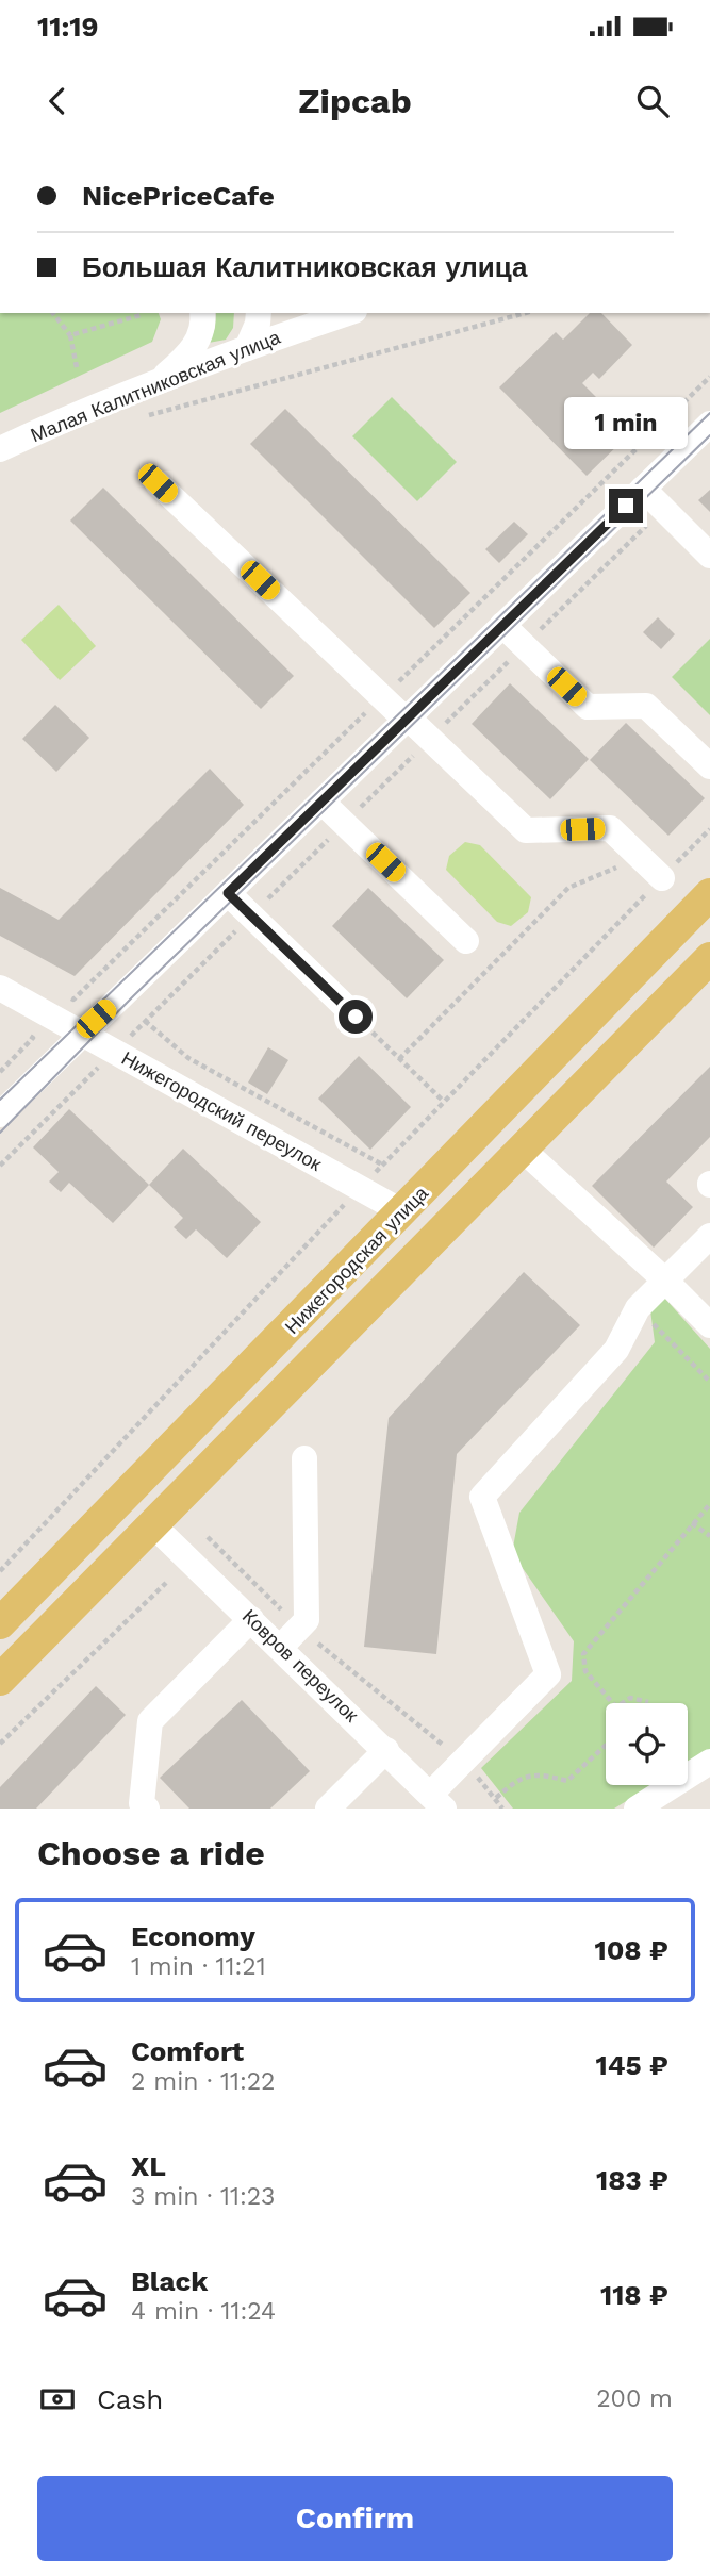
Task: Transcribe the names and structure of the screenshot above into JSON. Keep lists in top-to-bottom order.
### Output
{
  "streets": {
    "main road": ["Нижегородская улица"],
    "street": ["Малая Калитниковская улица", "Нижегородский переулок", "Ковров переулок"]
  },
  "crossings": [
    ["Нижегородский переулок", "Нижегородская улица"]
  ],
  "page": {
    "status": "11:19",
    "header": "Zipcab",
    "banner": ["NicePriceCafe", "Большая Калитниковская улица"],
    "bubble": "1 min",
    "heading": "Choose a ride",
    "list": [
      {
        "name": "Economy",
        "note": "1 min · 11:21",
        "value": "108 ₽"
      },
      {
        "name": "Comfort",
        "note": "2 min · 11:22",
        "value": "145 ₽"
      },
      {
        "name": "XL",
        "note": "3 min · 11:23",
        "value": "183 ₽"
      },
      {
        "name": "Black",
        "note": "4 min · 11:24",
        "value": "118 ₽"
      }
    ],
    "pay": ["Cash", "200 m"],
    "buttons": "Confirm"
  }
}
